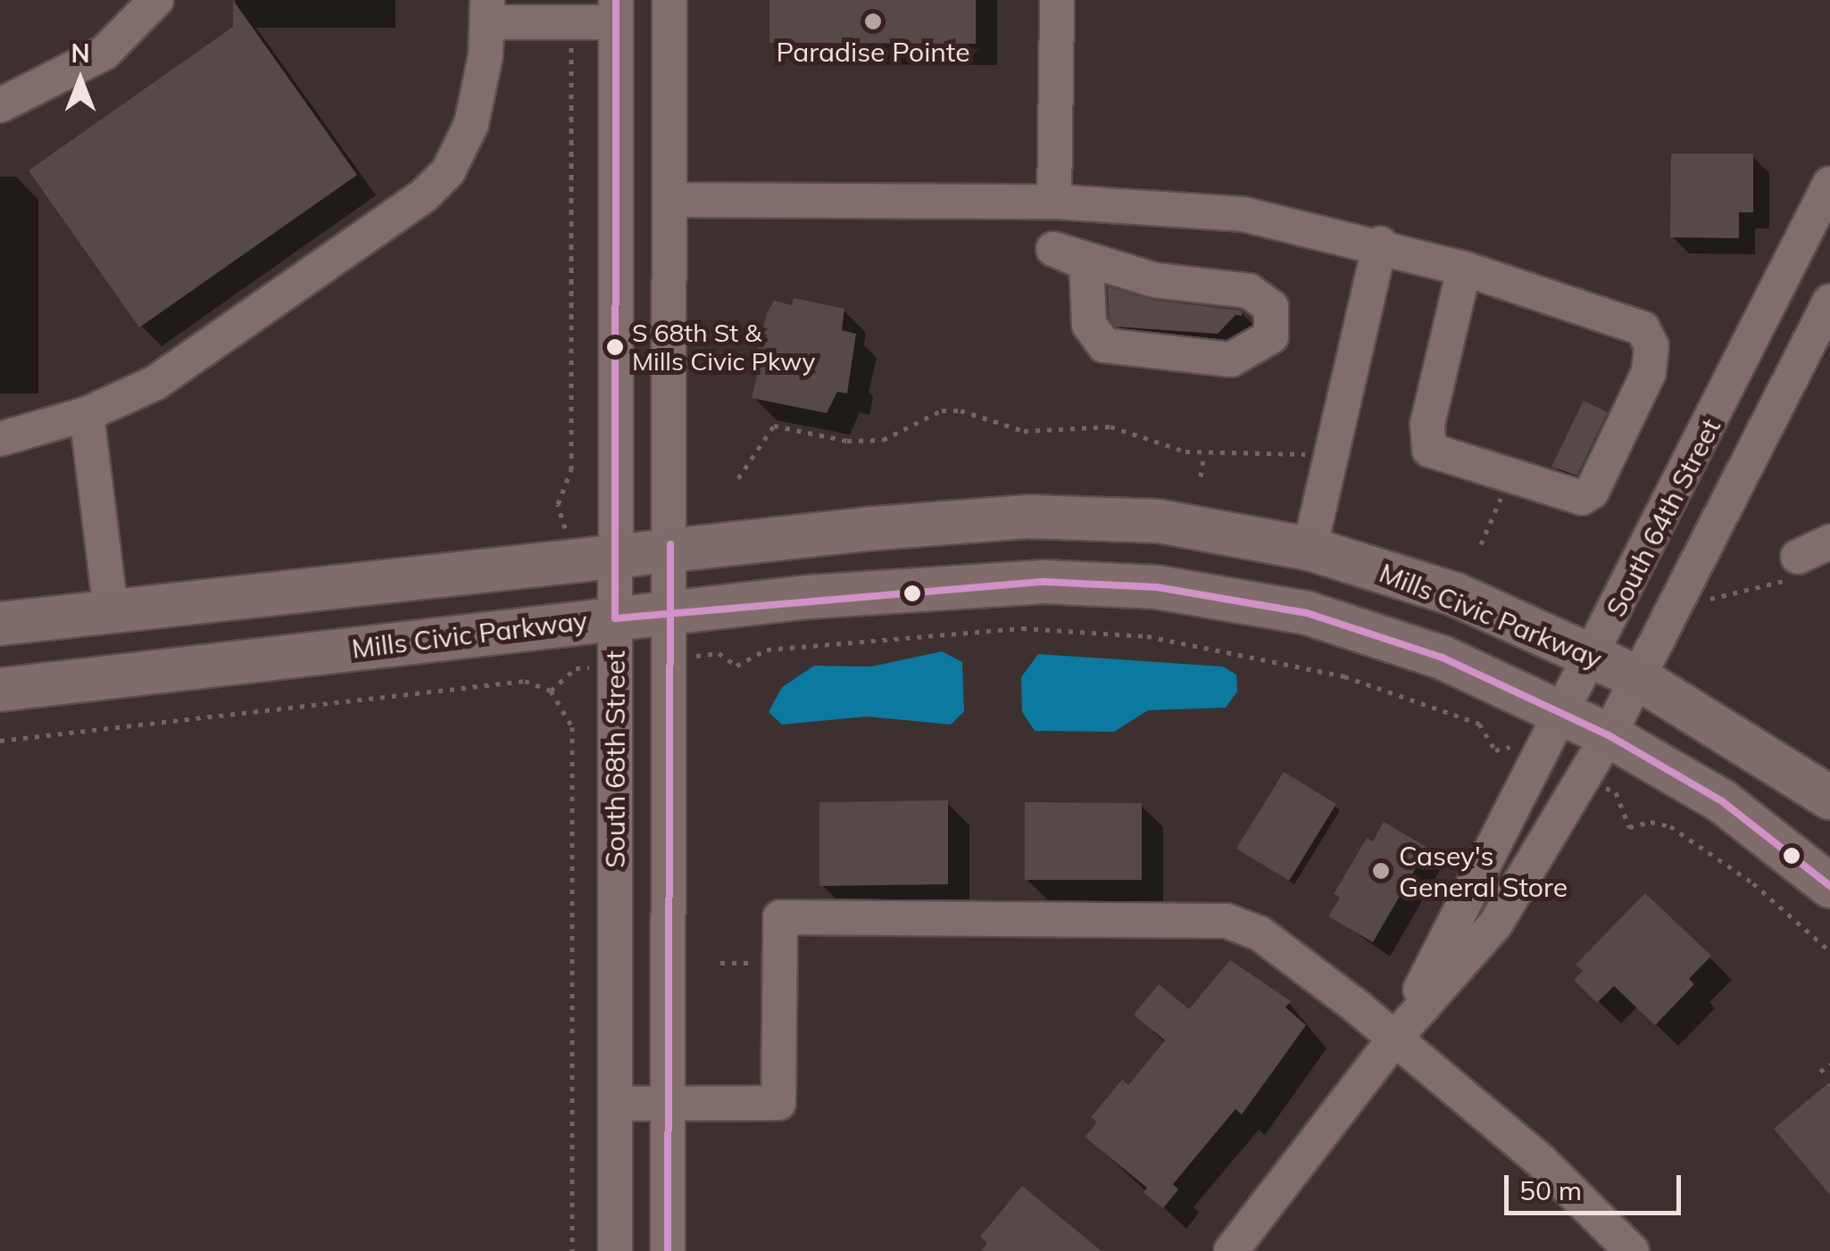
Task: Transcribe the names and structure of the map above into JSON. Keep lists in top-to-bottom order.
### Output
{
  "streets": {
    "main road": ["Mills Civic Parkway"],
    "street": ["South 64th Street", "South 68th Street"]
  },
  "crossings": [
    ["South 64th Street", "Mills Civic Parkway"],
    ["Mills Civic Parkway", "South 68th Street"]
  ],
  "places": ["Paradise Pointe", "S 68th St & Mills Civic Pkwy", "Casey's General Store"],
  "scale_bar": "50 m",
  "north": "top"
}
